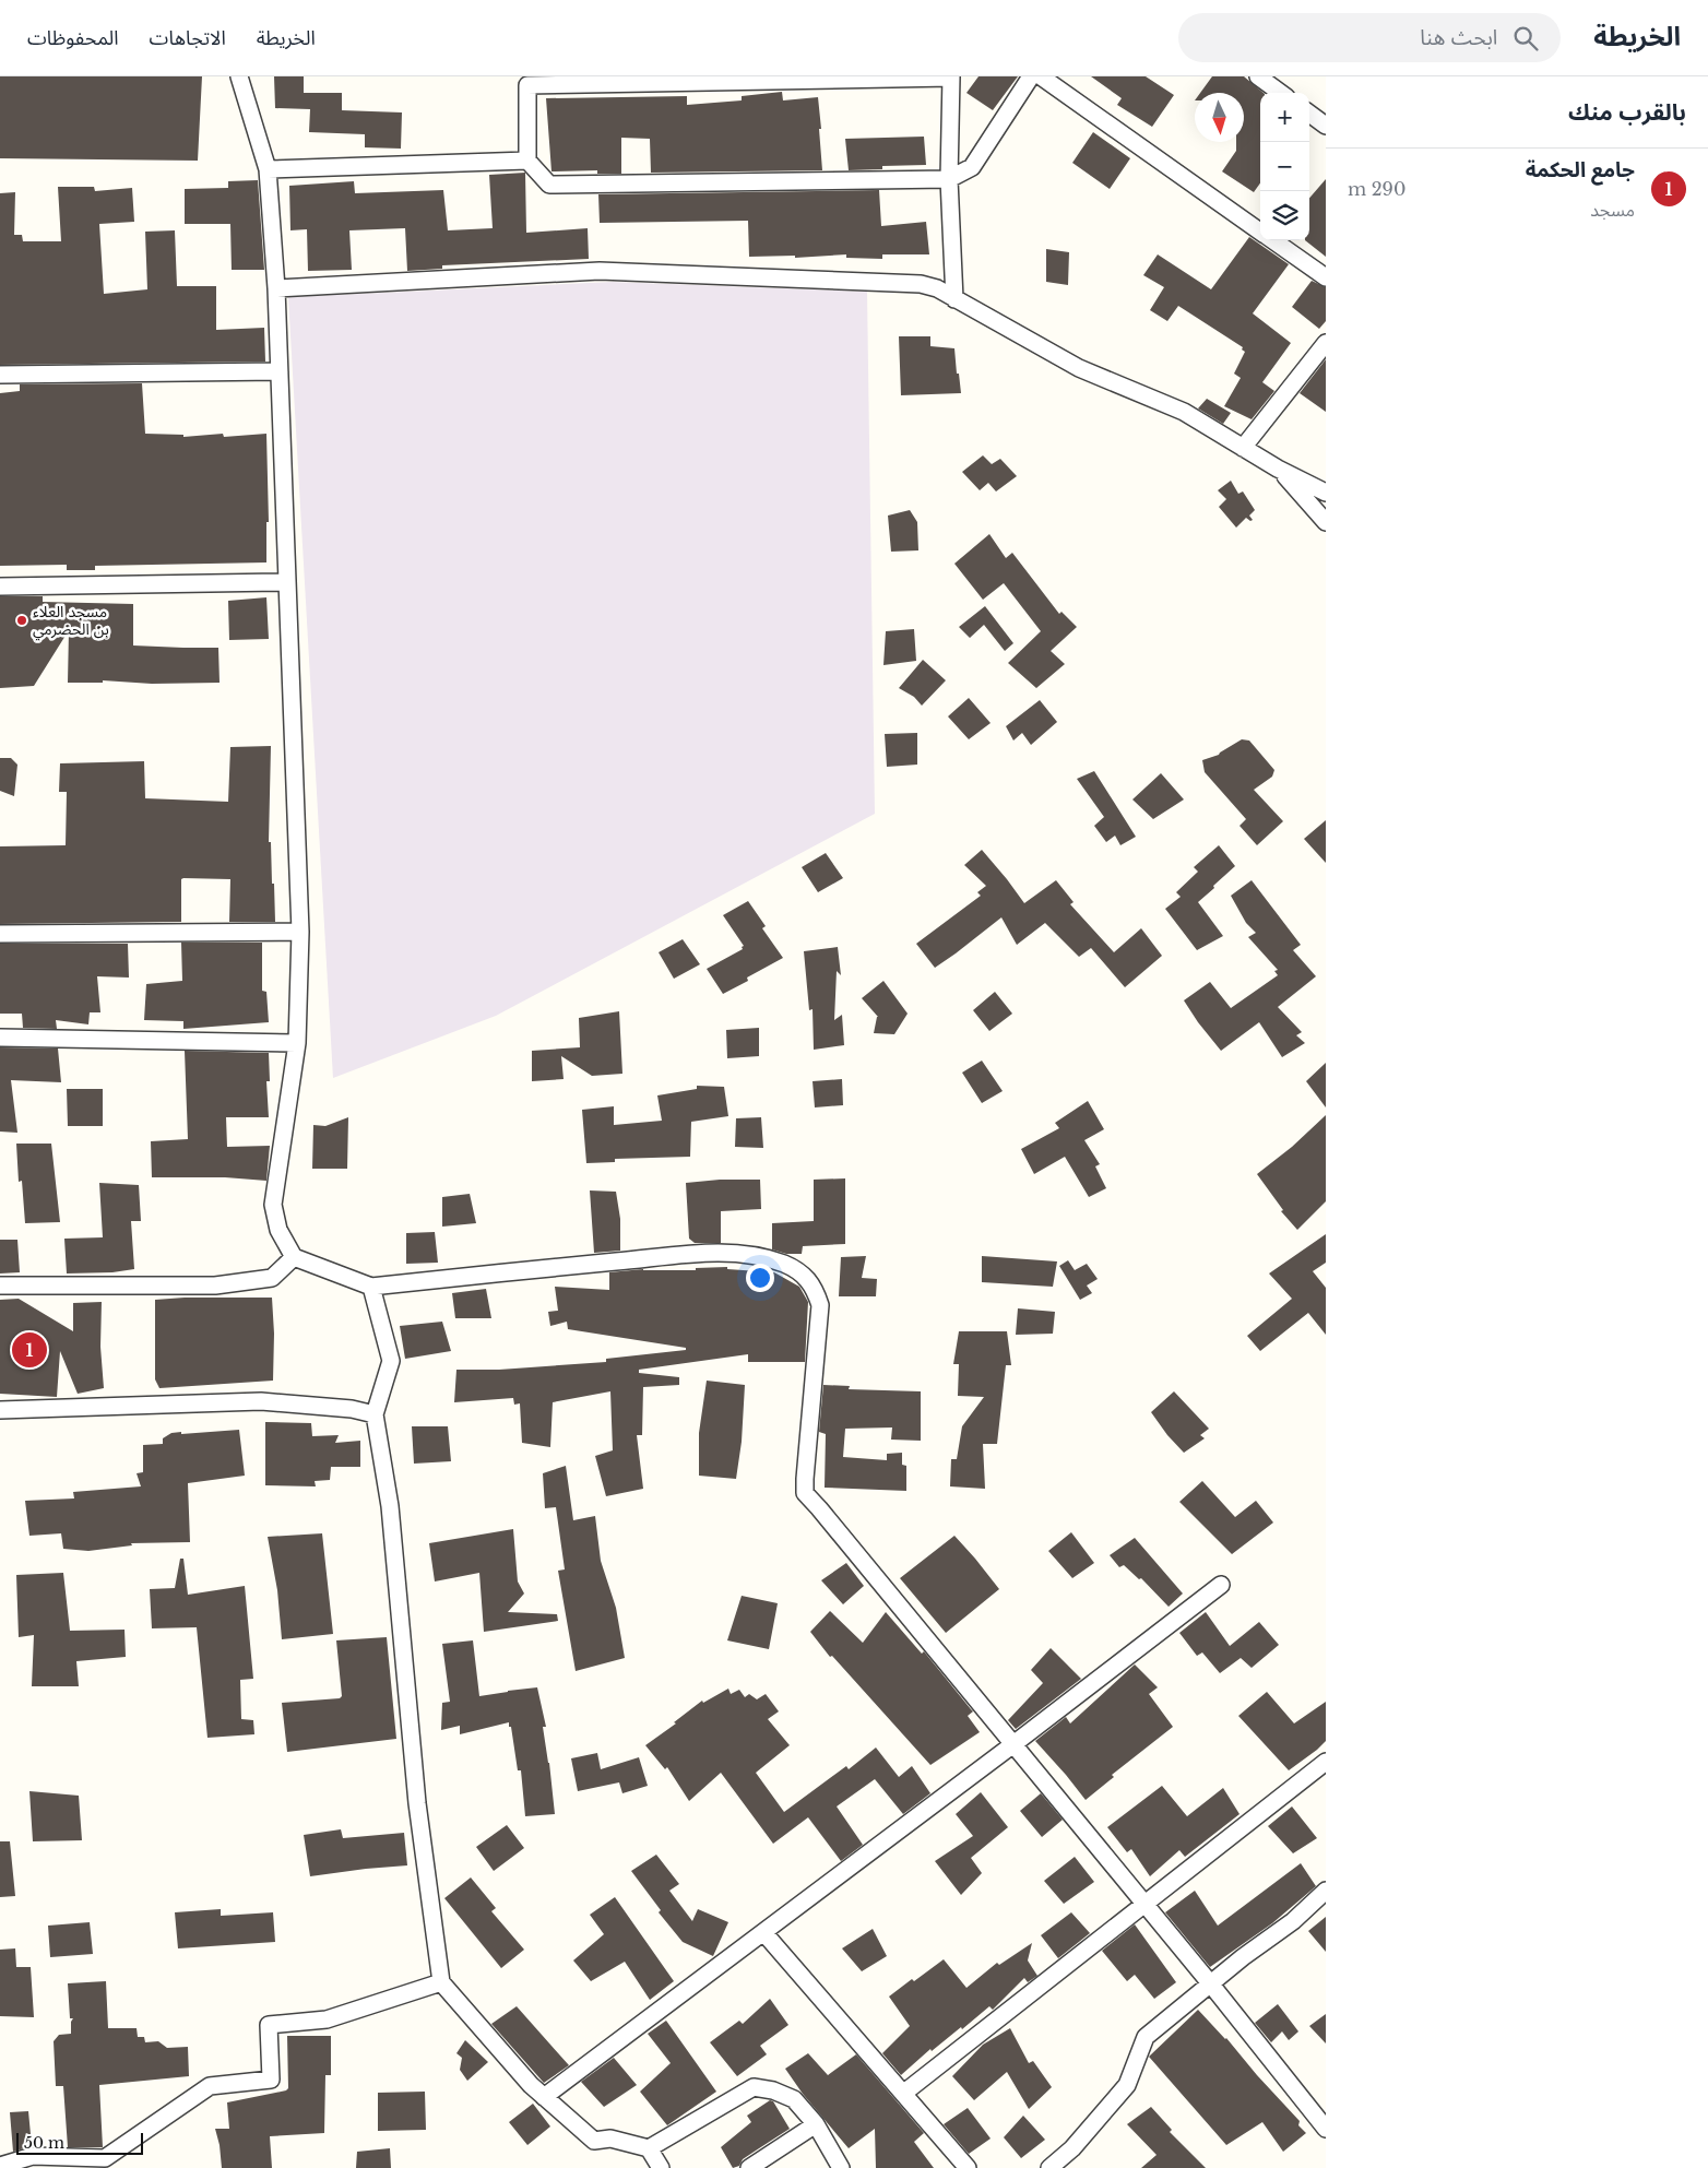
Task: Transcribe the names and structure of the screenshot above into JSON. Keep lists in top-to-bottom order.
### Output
{
  "places": ["مسجد العلاء بن الحضرمي"],
  "scale_bar": "50 m",
  "north": "bottom",
  "page": {
    "header": "الخريطة",
    "search": "ابحث هنا",
    "nav": ["الخريطة", "الاتجاهات", "المحفوظات"],
    "heading": "بالقرب منك",
    "map_buttons": ["+", "−"],
    "list": [
      {
        "mark": "1",
        "name": "جامع الحكمة",
        "note": "مسجد",
        "value": "290 m"
      }
    ],
    "pins": "1",
    "scale": "50 m"
  }
}
